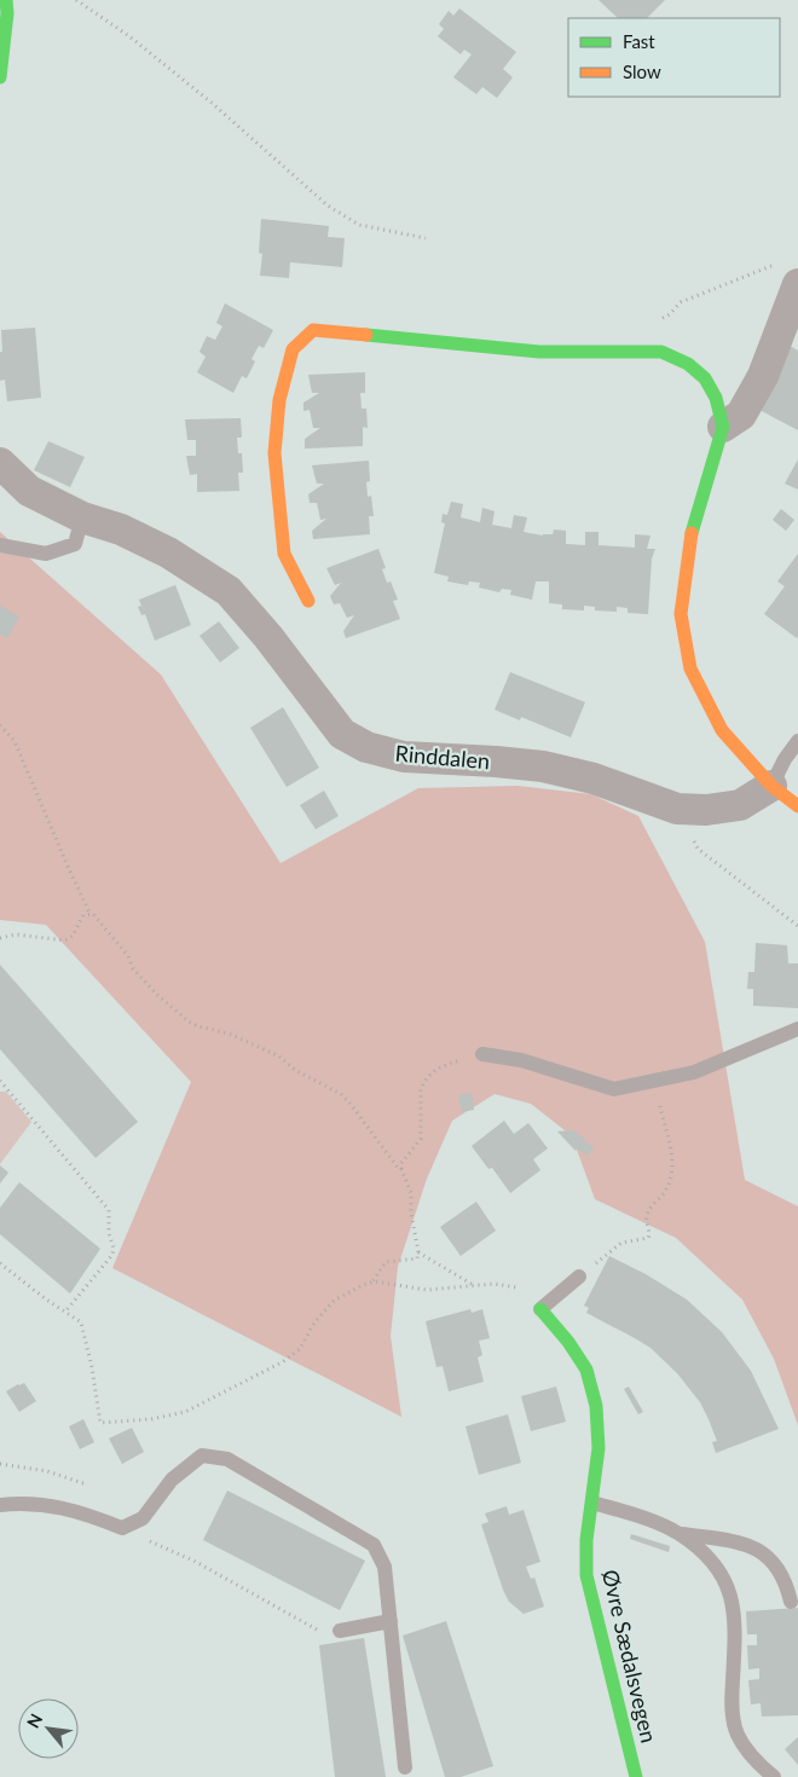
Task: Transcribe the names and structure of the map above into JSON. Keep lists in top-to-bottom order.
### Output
{
  "streets": {
    "street": ["Rinddalen", "Øvre Sædalsvegen"]
  },
  "legend": ["Fast", "Slow"],
  "north": "top left"
}
